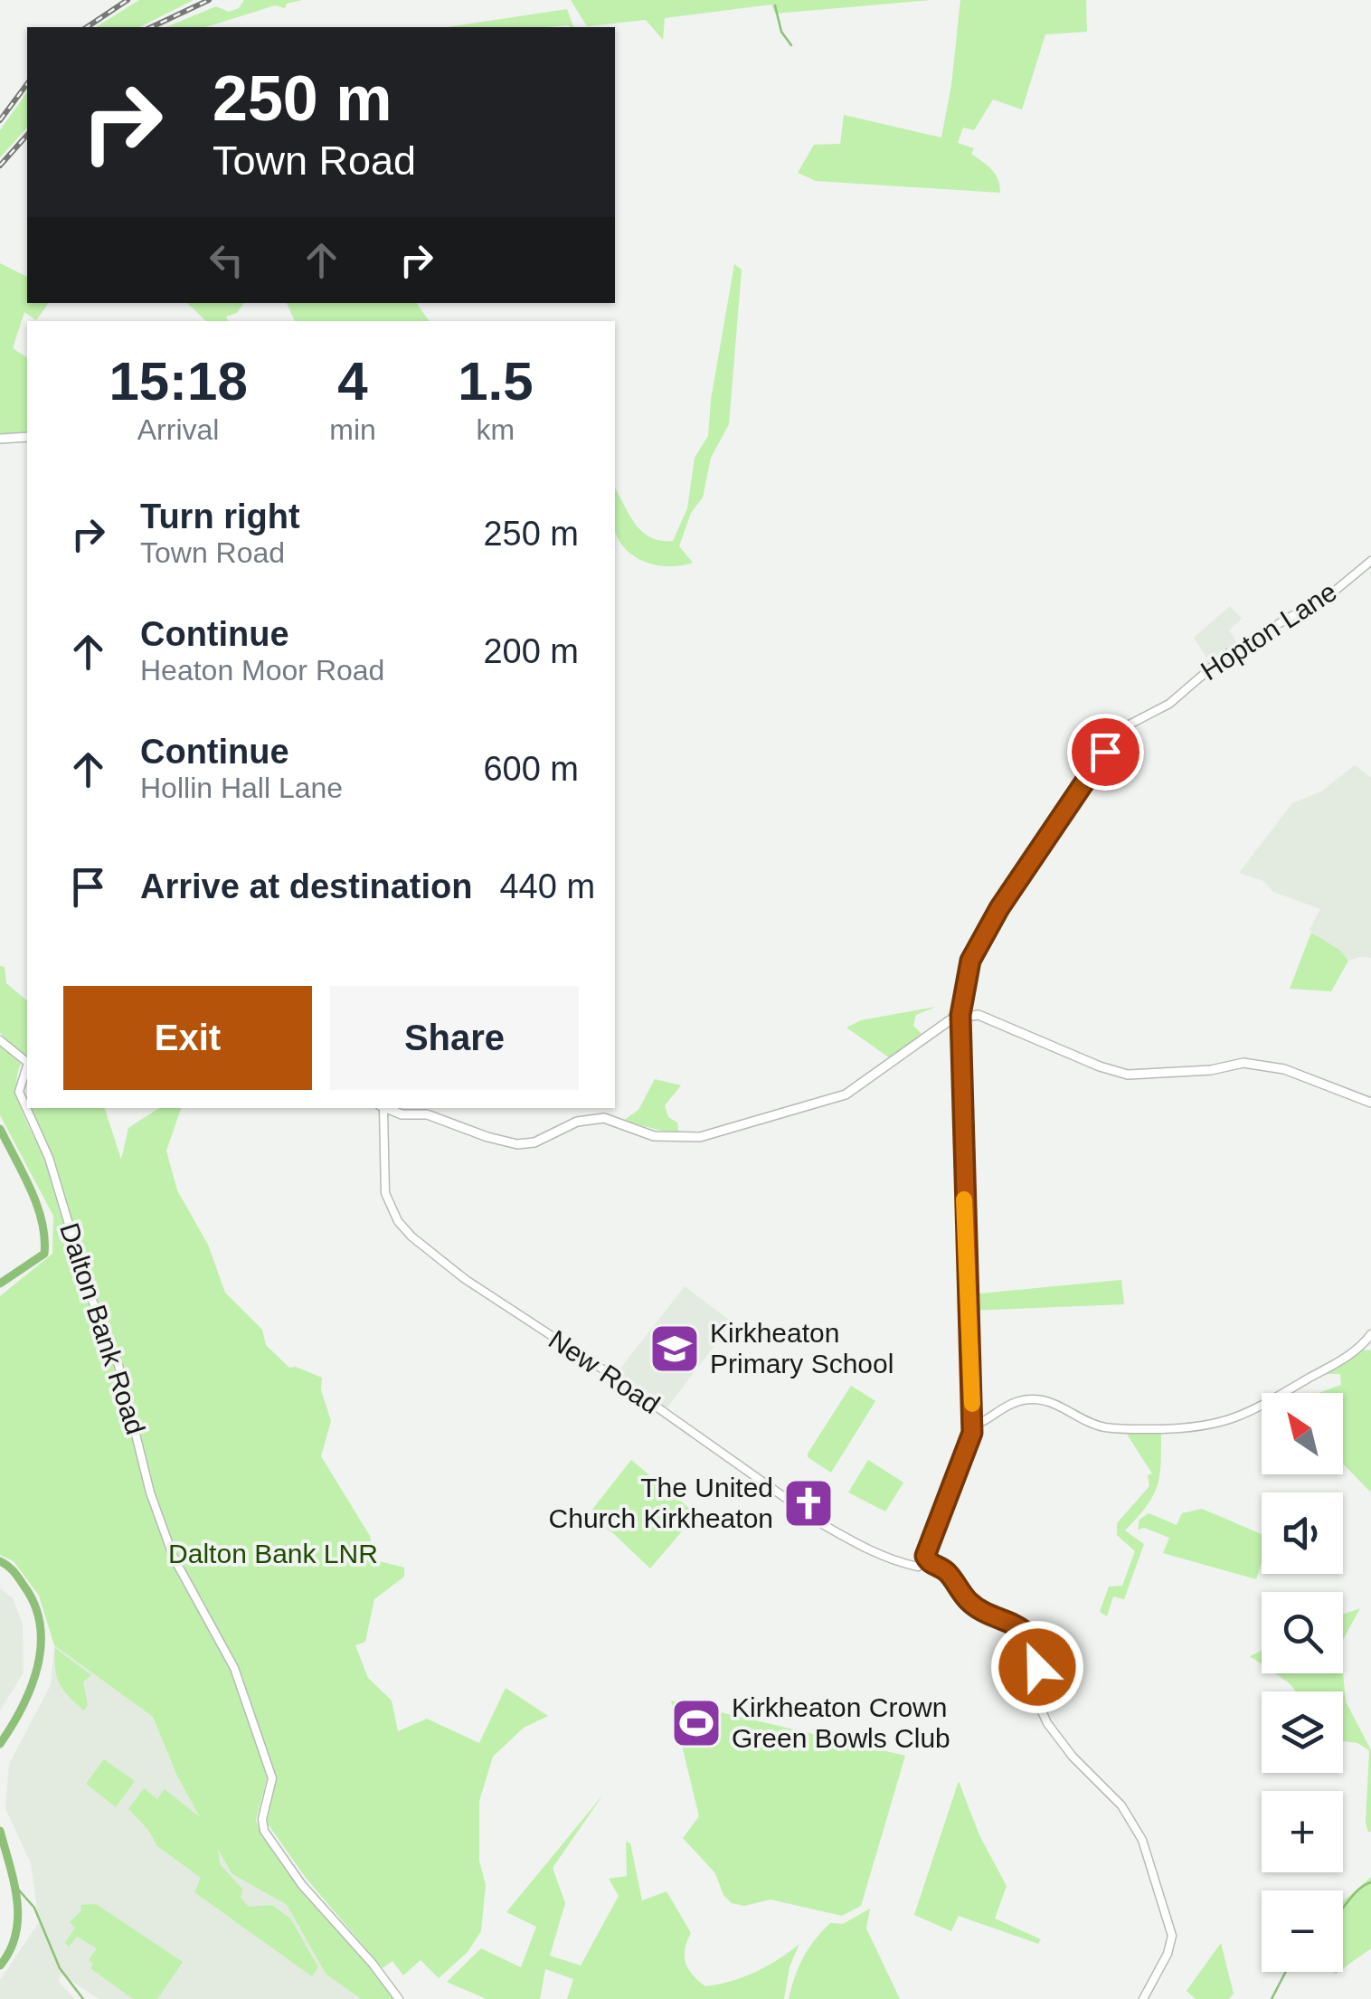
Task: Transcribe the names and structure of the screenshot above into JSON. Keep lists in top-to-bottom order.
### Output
{
  "streets": {
    "street": ["Hopton Lane", "Dalton Bank Road", "New Road"]
  },
  "parks": ["Dalton Bank LNR"],
  "places": {
    "school or university": ["Kirkheaton Primary School"],
    "church": ["The United Church Kirkheaton"],
    "sports": ["Kirkheaton Crown Green Bowls Club"]
  },
  "north": "top left",
  "page": {
    "turn": ["250 m", "Town Road"],
    "eta": [
      "15:18",
      "Arrival",
      "4",
      "min",
      "1.5",
      "km"
    ],
    "list": [
      {
        "name": "Turn right",
        "note": "Town Road",
        "value": "250 m"
      },
      {
        "name": "Continue",
        "note": "Heaton Moor Road",
        "value": "200 m"
      },
      {
        "name": "Continue",
        "note": "Hollin Hall Lane",
        "value": "600 m"
      },
      {
        "name": "Arrive at destination",
        "value": "440 m"
      }
    ],
    "buttons": ["Exit", "Share"],
    "map_buttons": ["+", "−"]
  }
}
